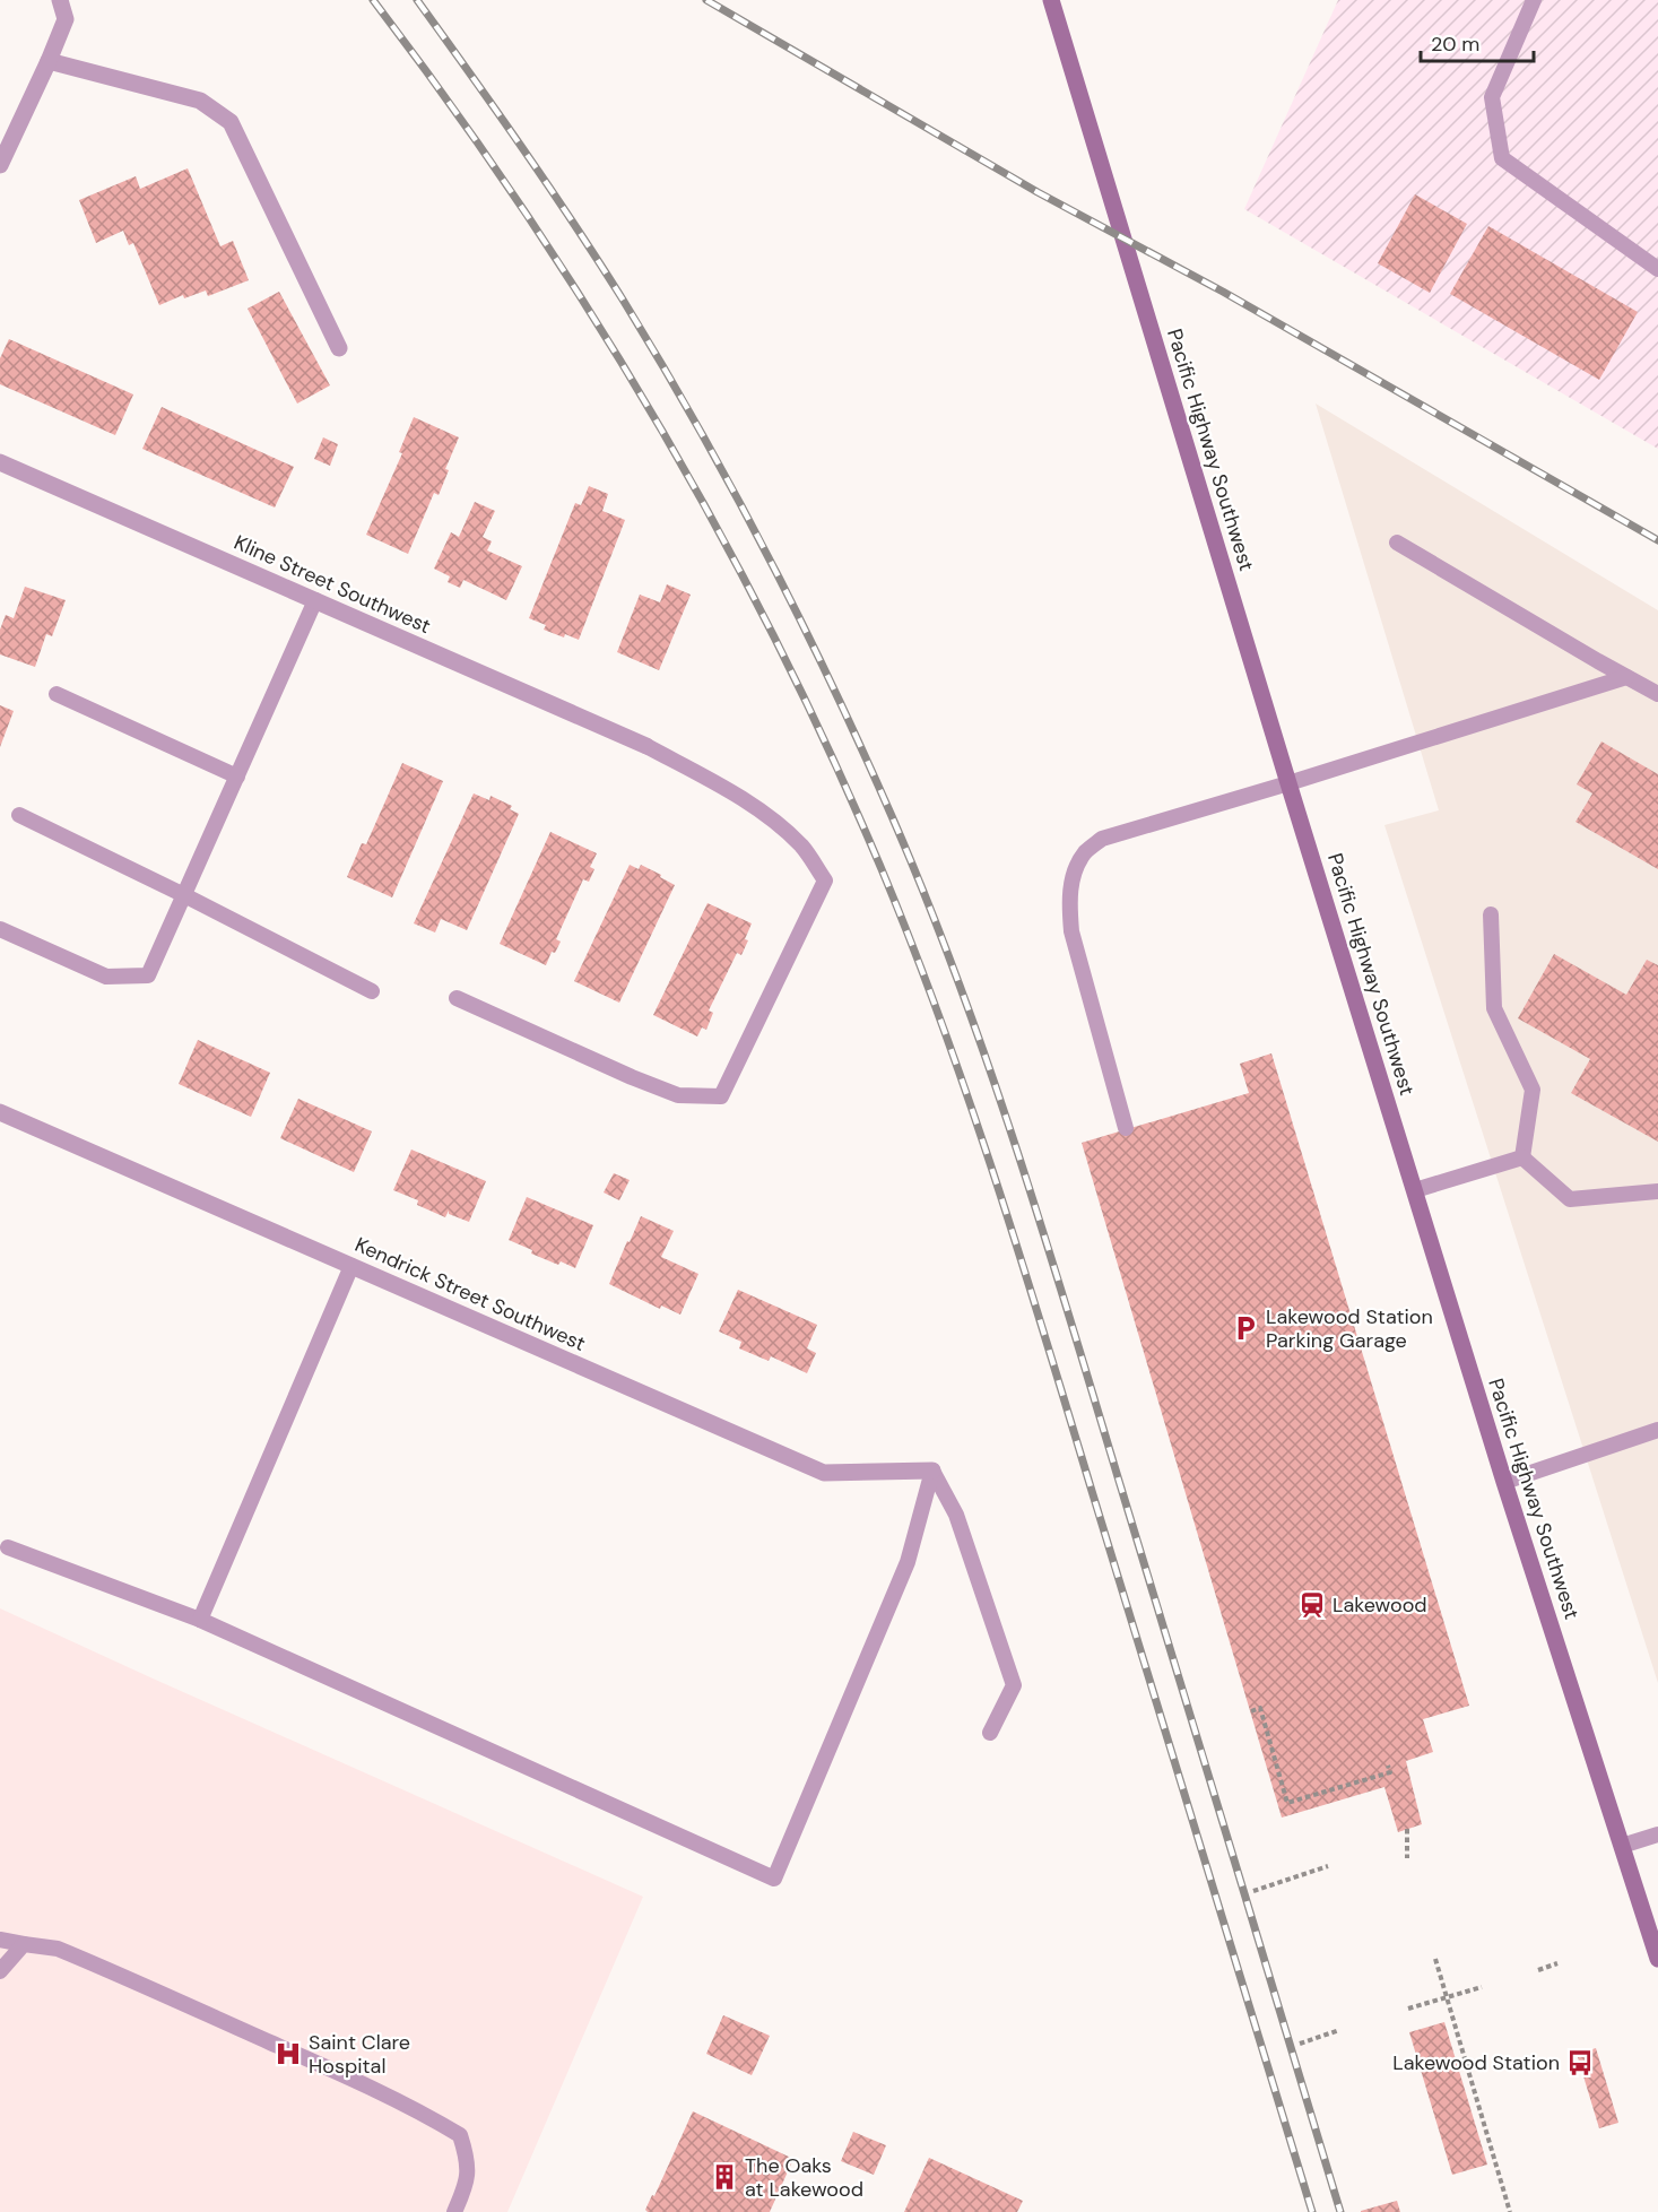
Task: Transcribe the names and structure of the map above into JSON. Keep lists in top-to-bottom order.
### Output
{
  "streets": {
    "main road": ["Pacific Highway Southwest"],
    "street": ["Kline Street Southwest", "Kendrick Street Southwest"]
  },
  "places": {
    "parking": ["Lakewood Station Parking Garage"],
    "station": ["Lakewood"],
    "hospital": ["Saint Clare Hospital"],
    "bus stop": ["Lakewood Station"],
    "building": ["The Oaks at Lakewood"]
  },
  "scale_bar": "20 m"
}
